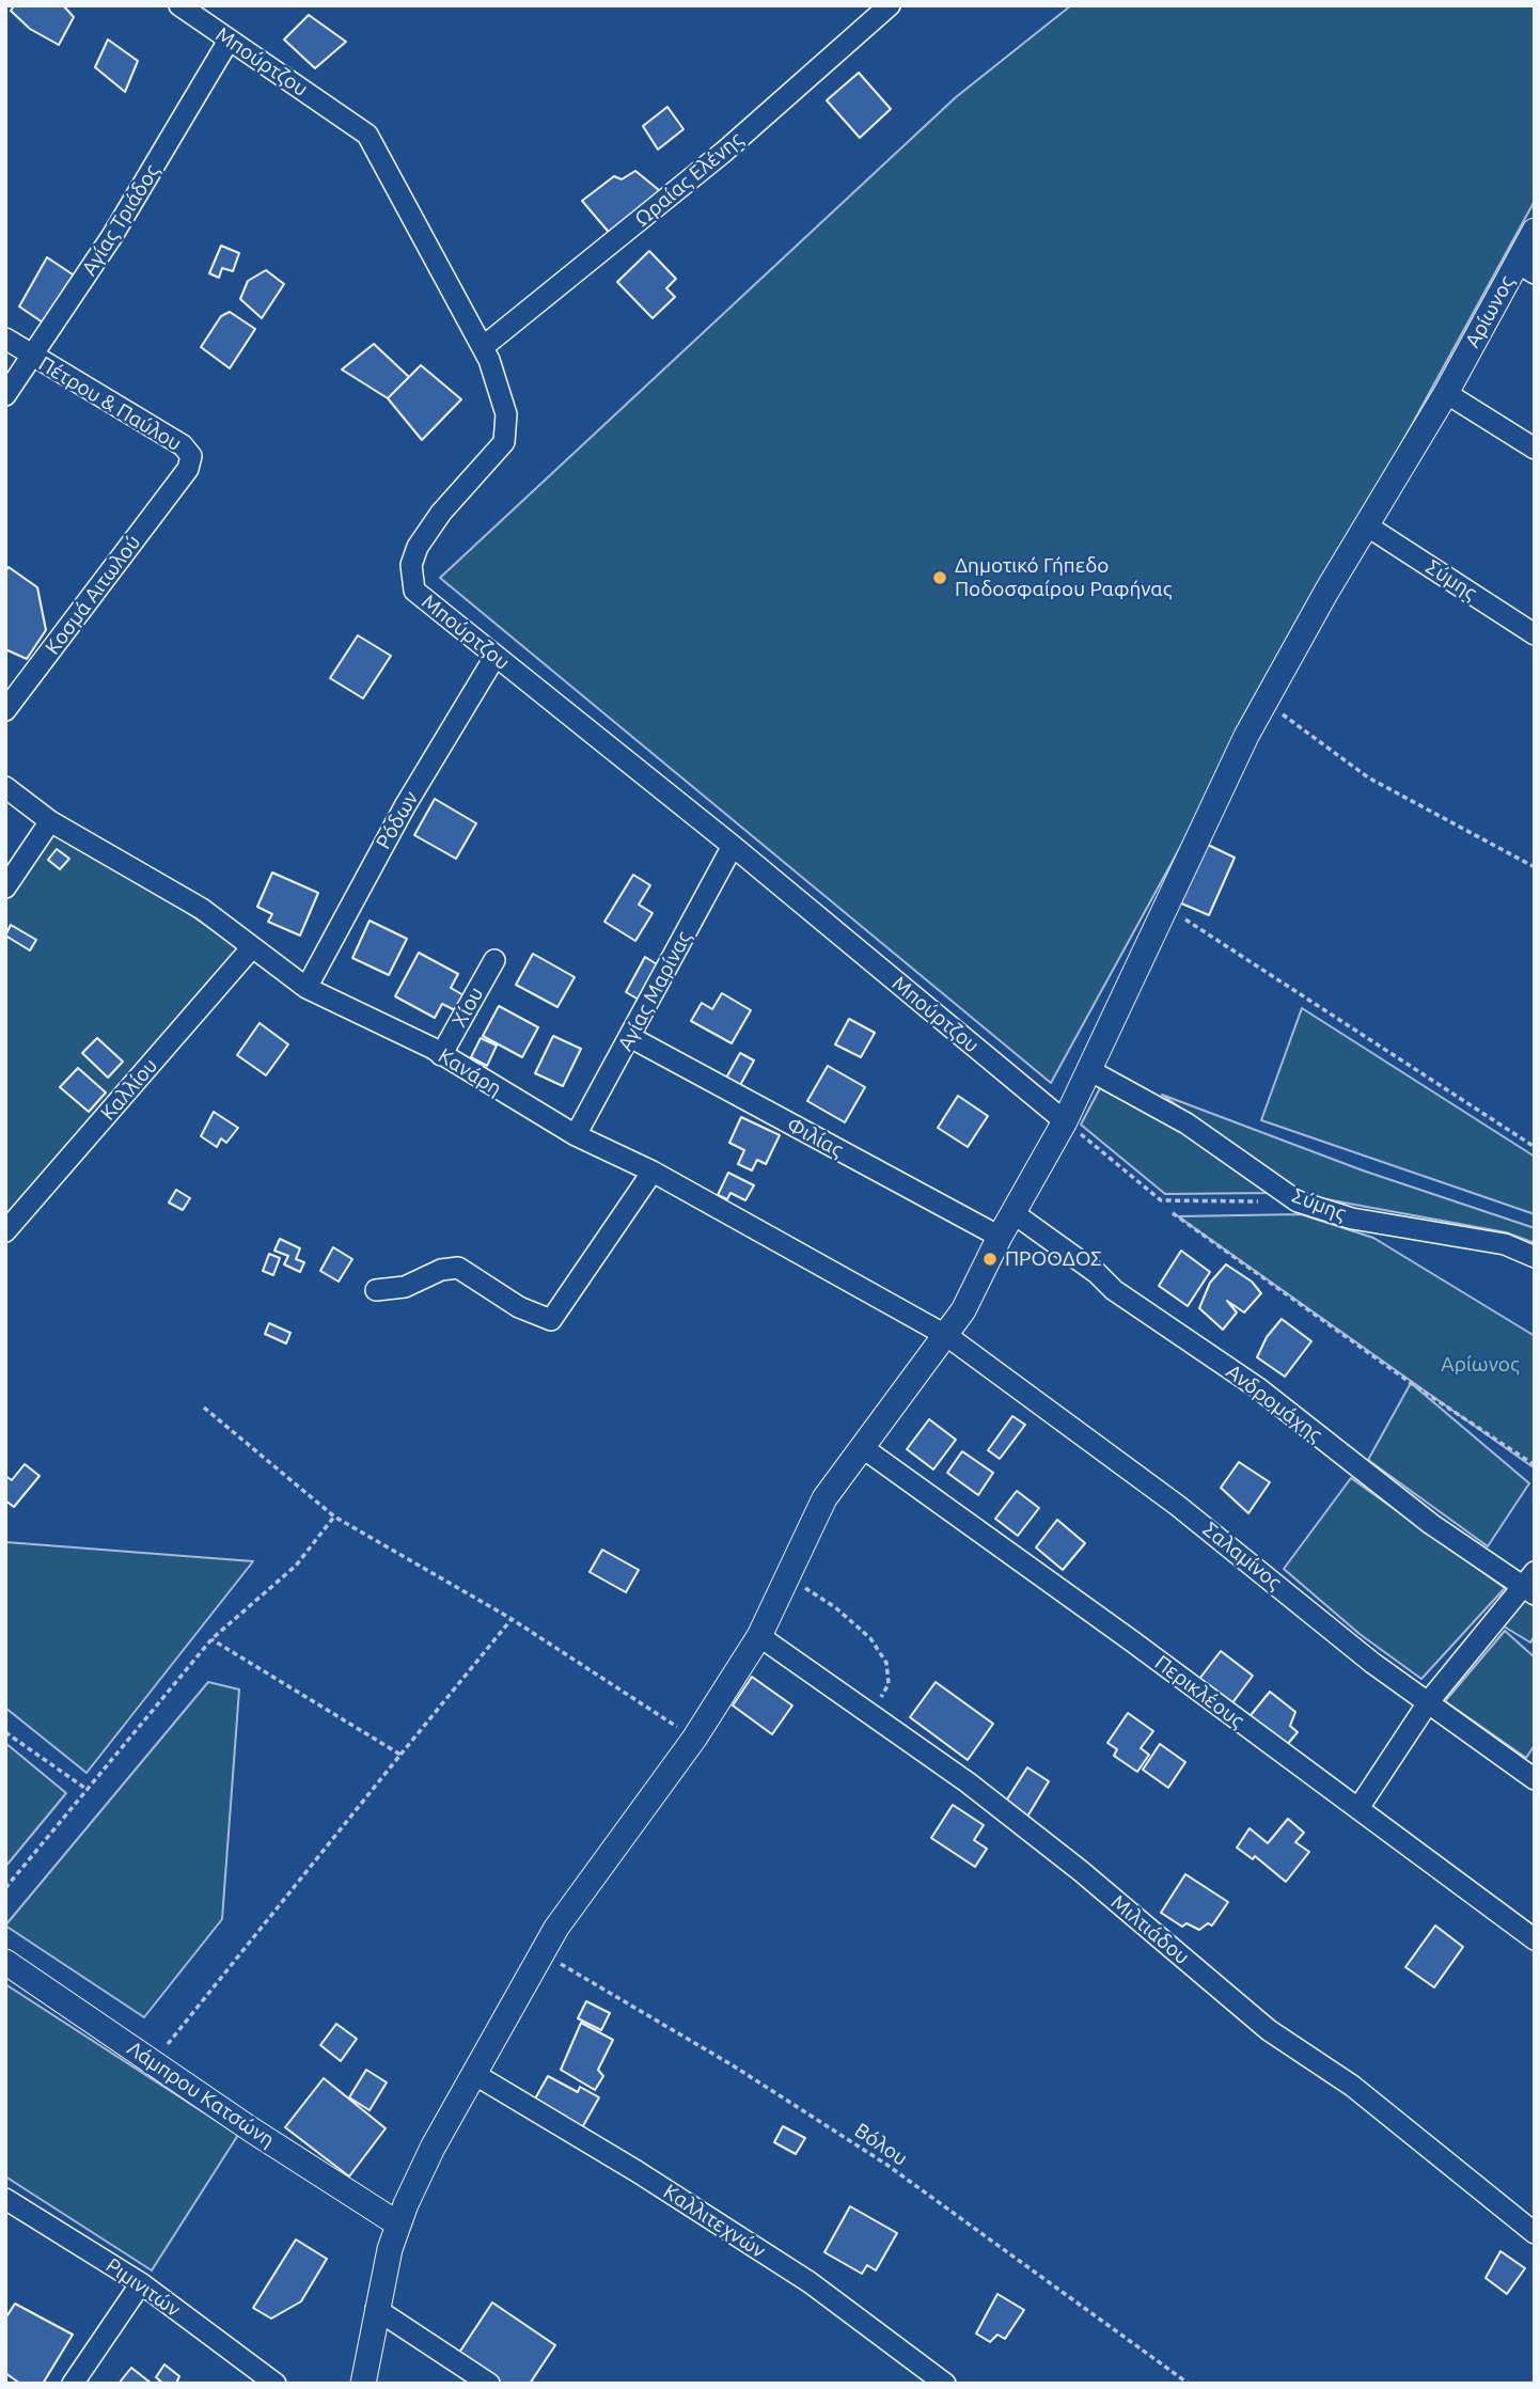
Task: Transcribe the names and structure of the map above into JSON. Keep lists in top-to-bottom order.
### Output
{
  "streets": {
    "street": [
      "Μπούρτζου",
      "Ωραίας Ελένης",
      "Αγίας Τριάδος",
      "Αρίωνος",
      "Πέτρου & Παύλου",
      "Σύμης",
      "Κοσμά Αιτωλού",
      "Ρόδων",
      "Αγίας Μαρίνας",
      "Χίου",
      "Κανάρη",
      "Καλλίου",
      "Φιλίας",
      "Ανδρομάχης",
      "Σαλαμίνος",
      "Περικλέους",
      "Μιλτιάδου",
      "Λάμπρου Κατσώνη",
      "Καλλιτεχνών",
      "Ριμινιτών"
    ],
    "path": ["Βόλου"]
  },
  "crossings": [
    ["Μπούρτζου", "Ωραίας Ελένης"],
    ["Μπούρτζου", "Αγίας Τριάδος"],
    ["Μπούρτζου", "Αρίωνος"],
    ["Μπούρτζου", "Ρόδων"],
    ["Μπούρτζου", "Αγίας Μαρίνας"],
    ["Αγίας Τριάδος", "Πέτρου & Παύλου"],
    ["Αρίωνος", "Σύμης"],
    ["Αρίωνος", "Κανάρη"],
    ["Αρίωνος", "Φιλίας"],
    ["Αρίωνος", "Ανδρομάχης"],
    ["Αρίωνος", "Σαλαμίνος"],
    ["Αρίωνος", "Περικλέους"],
    ["Αρίωνος", "Μιλτιάδου"],
    ["Αρίωνος", "Λάμπρου Κατσώνη"],
    ["Αρίωνος", "Βόλου"],
    ["Αρίωνος", "Καλλιτεχνών"],
    ["Πέτρου & Παύλου", "Κοσμά Αιτωλού"],
    ["Ρόδων", "Κανάρη"],
    ["Αγίας Μαρίνας", "Κανάρη"],
    ["Αγίας Μαρίνας", "Φιλίας"],
    ["Χίου", "Κανάρη"],
    ["Κανάρη", "Καλλίου"],
    ["Κανάρη", "Σαλαμίνος"]
  ],
  "parks": ["Αρίωνος"],
  "places": ["Δημοτικό Γήπεδο Ποδοσφαίρου Ραφήνας", "ΠΡΟΟΔΟΣ"]
}
